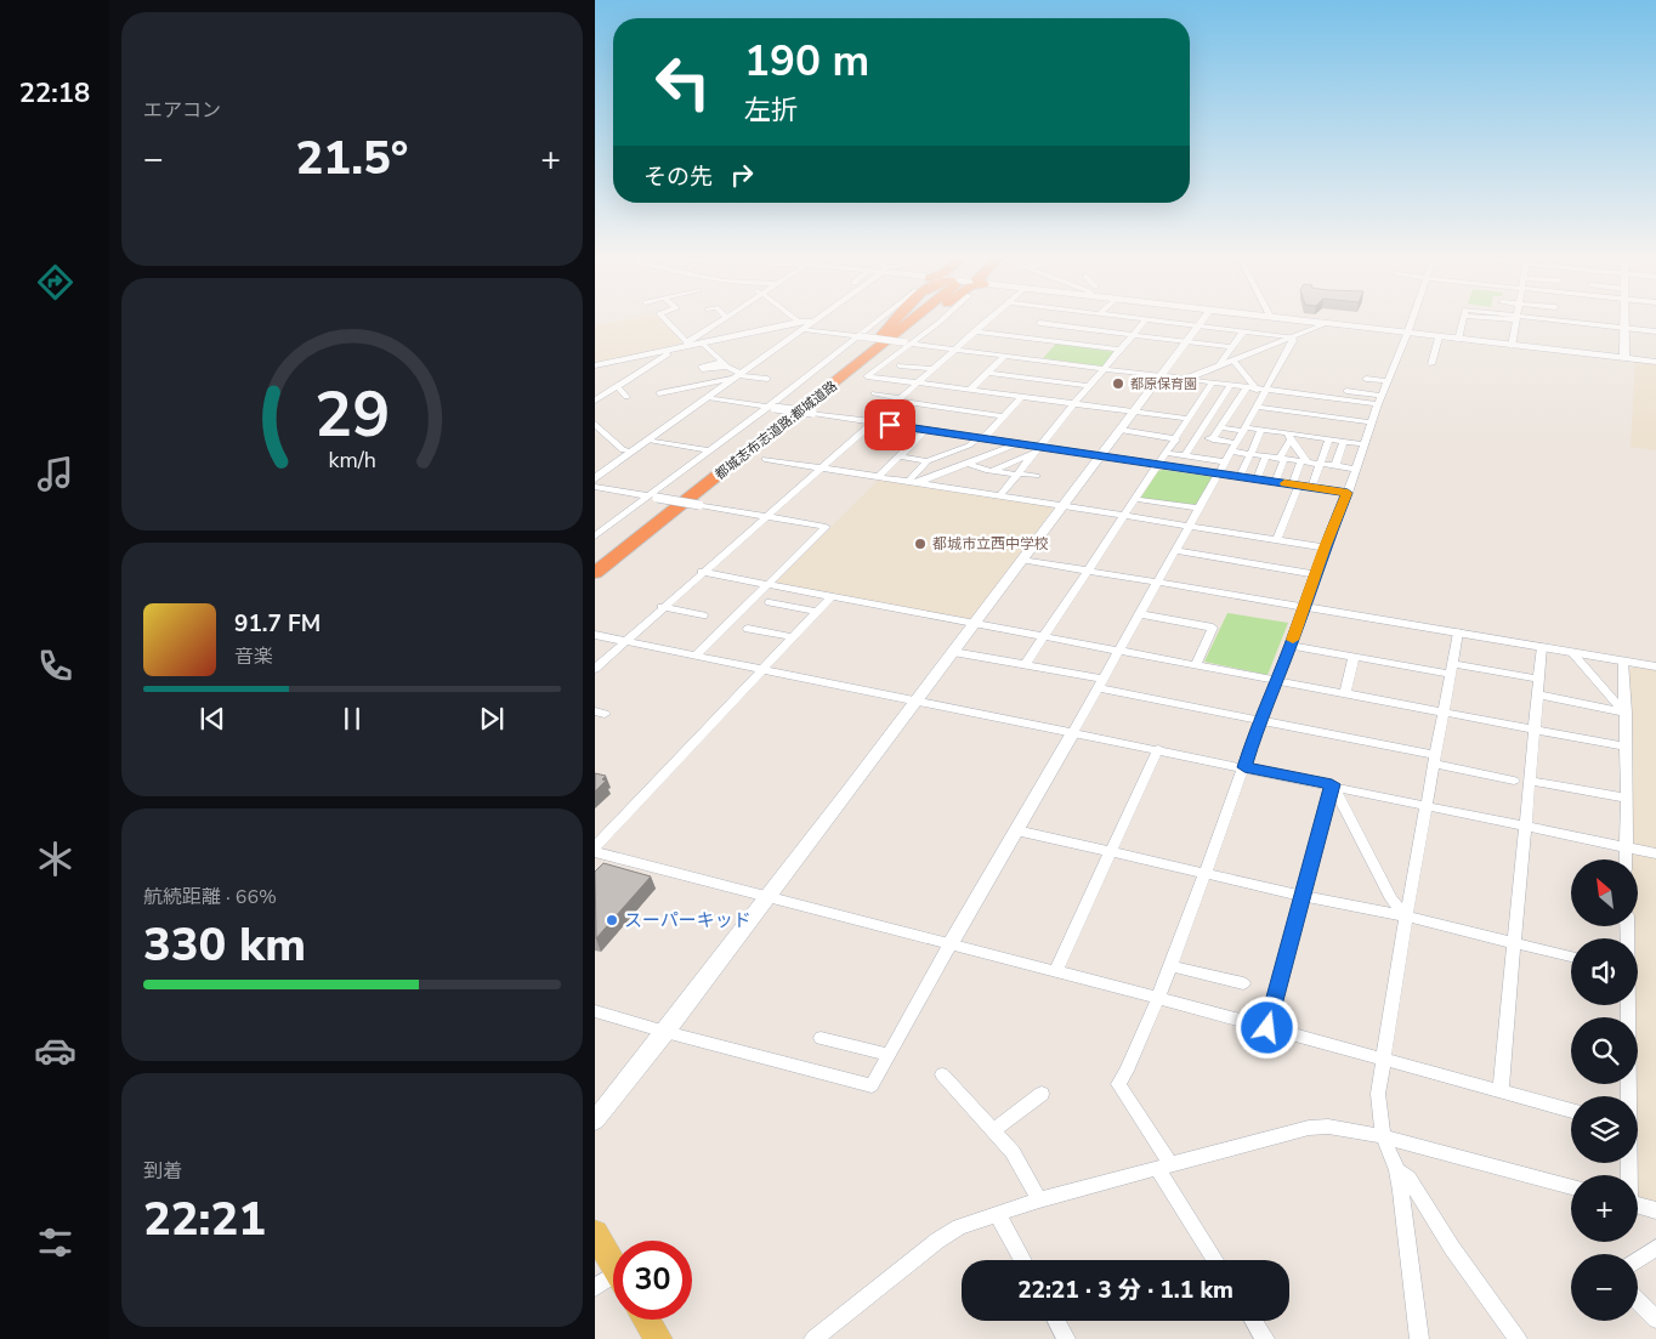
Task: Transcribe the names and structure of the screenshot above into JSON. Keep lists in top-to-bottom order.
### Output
{
  "streets": {
    "highway": ["都城志布志道路;都城道路"]
  },
  "places": ["都原保育園", "都城市立西中学校", "スーパーキッド"],
  "north": "top left",
  "page": {
    "tabs": "22:18",
    "tile": [
      "エアコン",
      ["航続距離 · 66%", "330 km"],
      ["到着", "22:21"]
    ],
    "turn": ["190 m", "左折"],
    "heat": ["−", "21.5°", "+"],
    "then": "その先",
    "song": ["91.7 FM", "音楽"],
    "map_buttons": ["+", "−"],
    "limit": "30",
    "trip": "22:21 · 3 分 · 1.1 km",
    "gauge": ["29", "km/h"]
  }
}
